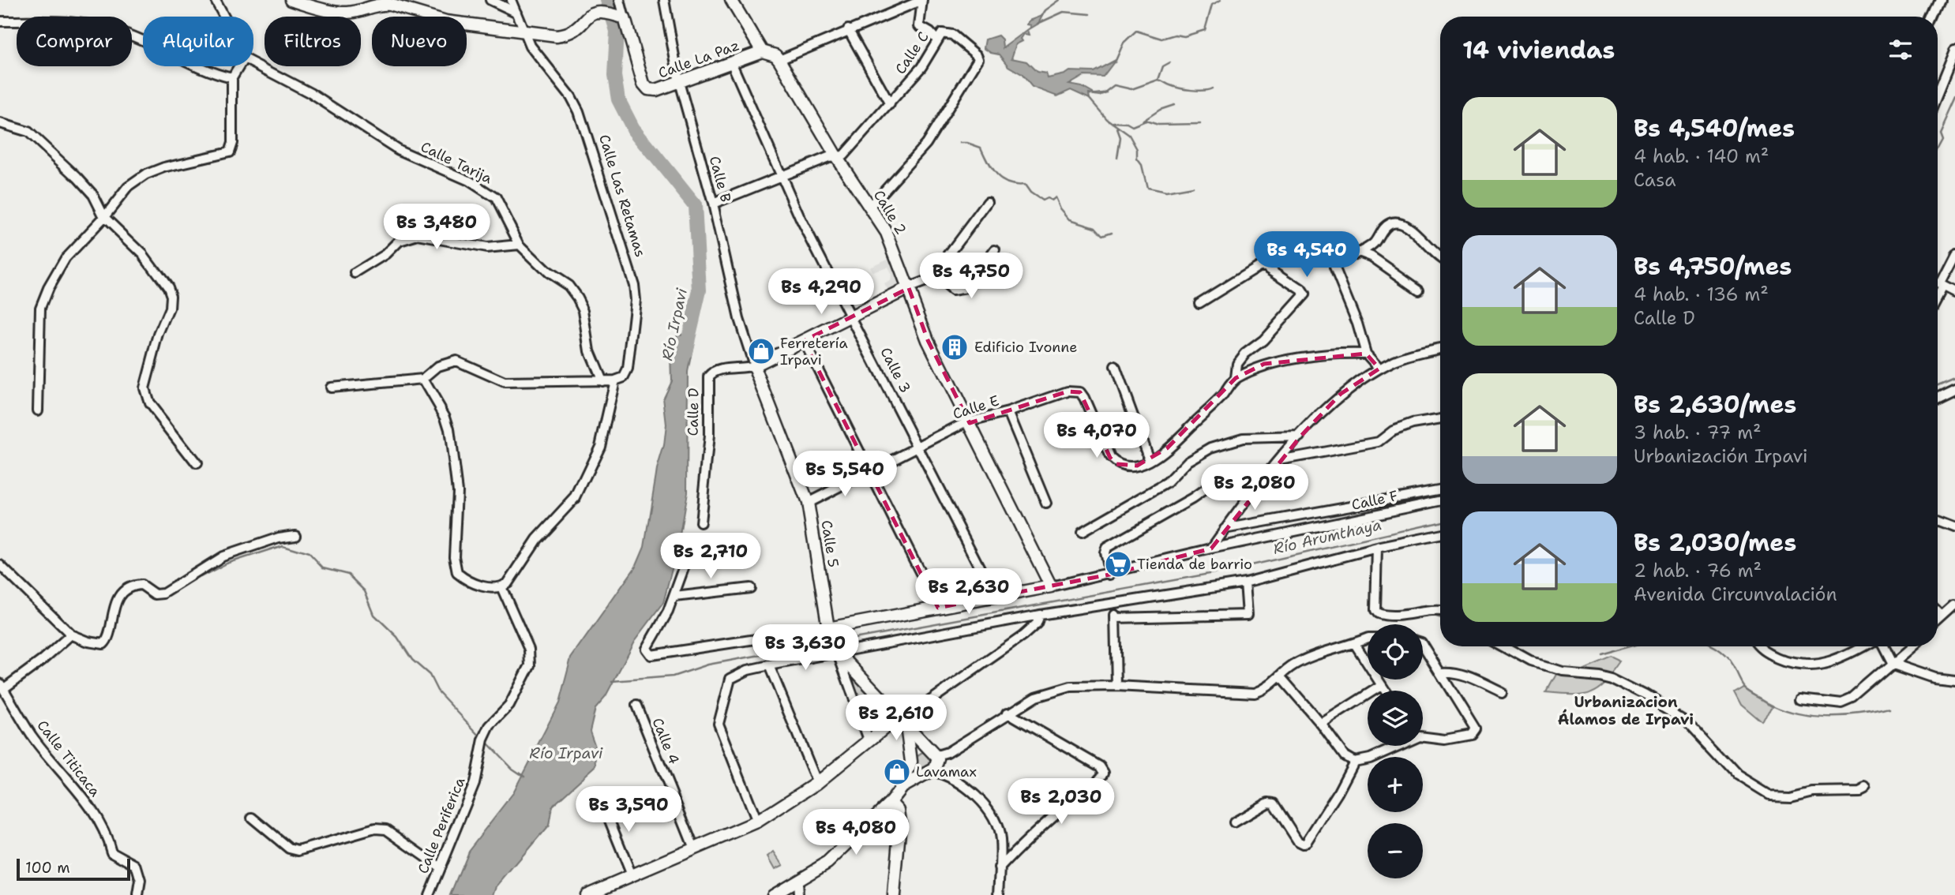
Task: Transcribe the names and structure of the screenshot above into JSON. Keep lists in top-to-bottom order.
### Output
{
  "streets": {
    "main road": [
      "Calle La Paz",
      "Calle 2",
      "Calle D",
      "Calle 5"
    ],
    "street": [
      "Calle C",
      "Calle Tarija",
      "Calle B",
      "Calle Las Retamas",
      "Calle 3",
      "Calle E",
      "Calle F",
      "Calle 4",
      "Calle Titicaca",
      "Calle Periferica"
    ]
  },
  "crossings": [
    ["Calle C", "Calle B"],
    ["Calle C", "Calle 2"],
    ["Calle C", "Calle 3"],
    ["Calle La Paz", "Calle B"],
    ["Calle La Paz", "Calle 3"],
    ["Calle B", "Calle D"],
    ["Calle B", "Calle 5"],
    ["Calle 2", "Calle E"],
    ["Calle 2", "Calle D"],
    ["Calle 2", "Calle F"],
    ["Calle 3", "Calle E"],
    ["Calle 3", "Calle D"],
    ["Calle E", "Calle 5"],
    ["Calle D", "Calle 5"]
  ],
  "districts": ["Urbanizacion Álamos de Irpavi"],
  "water": ["Río Irpavi", "Río Arumthaya"],
  "places": {
    "building": ["Edificio Ivonne"],
    "shop": ["Ferretería Irpavi", "Lavamax"],
    "supermarket": ["Tienda de barrio"]
  },
  "scale_bar": "100 m",
  "page": {
    "chip": [
      "Comprar",
      "Alquilar",
      "Filtros",
      "Nuevo"
    ],
    "heading": "14 viviendas",
    "list": [
      {
        "name": "Bs 4,540/mes",
        "note": "4 hab. · 140 m² · Casa"
      },
      {
        "name": "Bs 4,750/mes",
        "note": "4 hab. · 136 m² · Calle D"
      },
      {
        "name": "Bs 2,630/mes",
        "note": "3 hab. · 77 m² · Urbanización Irpavi"
      },
      {
        "name": "Bs 2,030/mes",
        "note": "2 hab. · 76 m² · Avenida Circunvalación"
      }
    ],
    "price": [
      "Bs 3,480",
      "Bs 4,540",
      "Bs 4,750",
      "Bs 4,290",
      "Bs 4,070",
      "Bs 5,540",
      "Bs 2,080",
      "Bs 2,710",
      "Bs 2,630",
      "Bs 3,630",
      "Bs 2,610",
      "Bs 2,030",
      "Bs 3,590",
      "Bs 4,080"
    ],
    "map_buttons": ["+", "−"],
    "scale": "100 m"
  }
}
